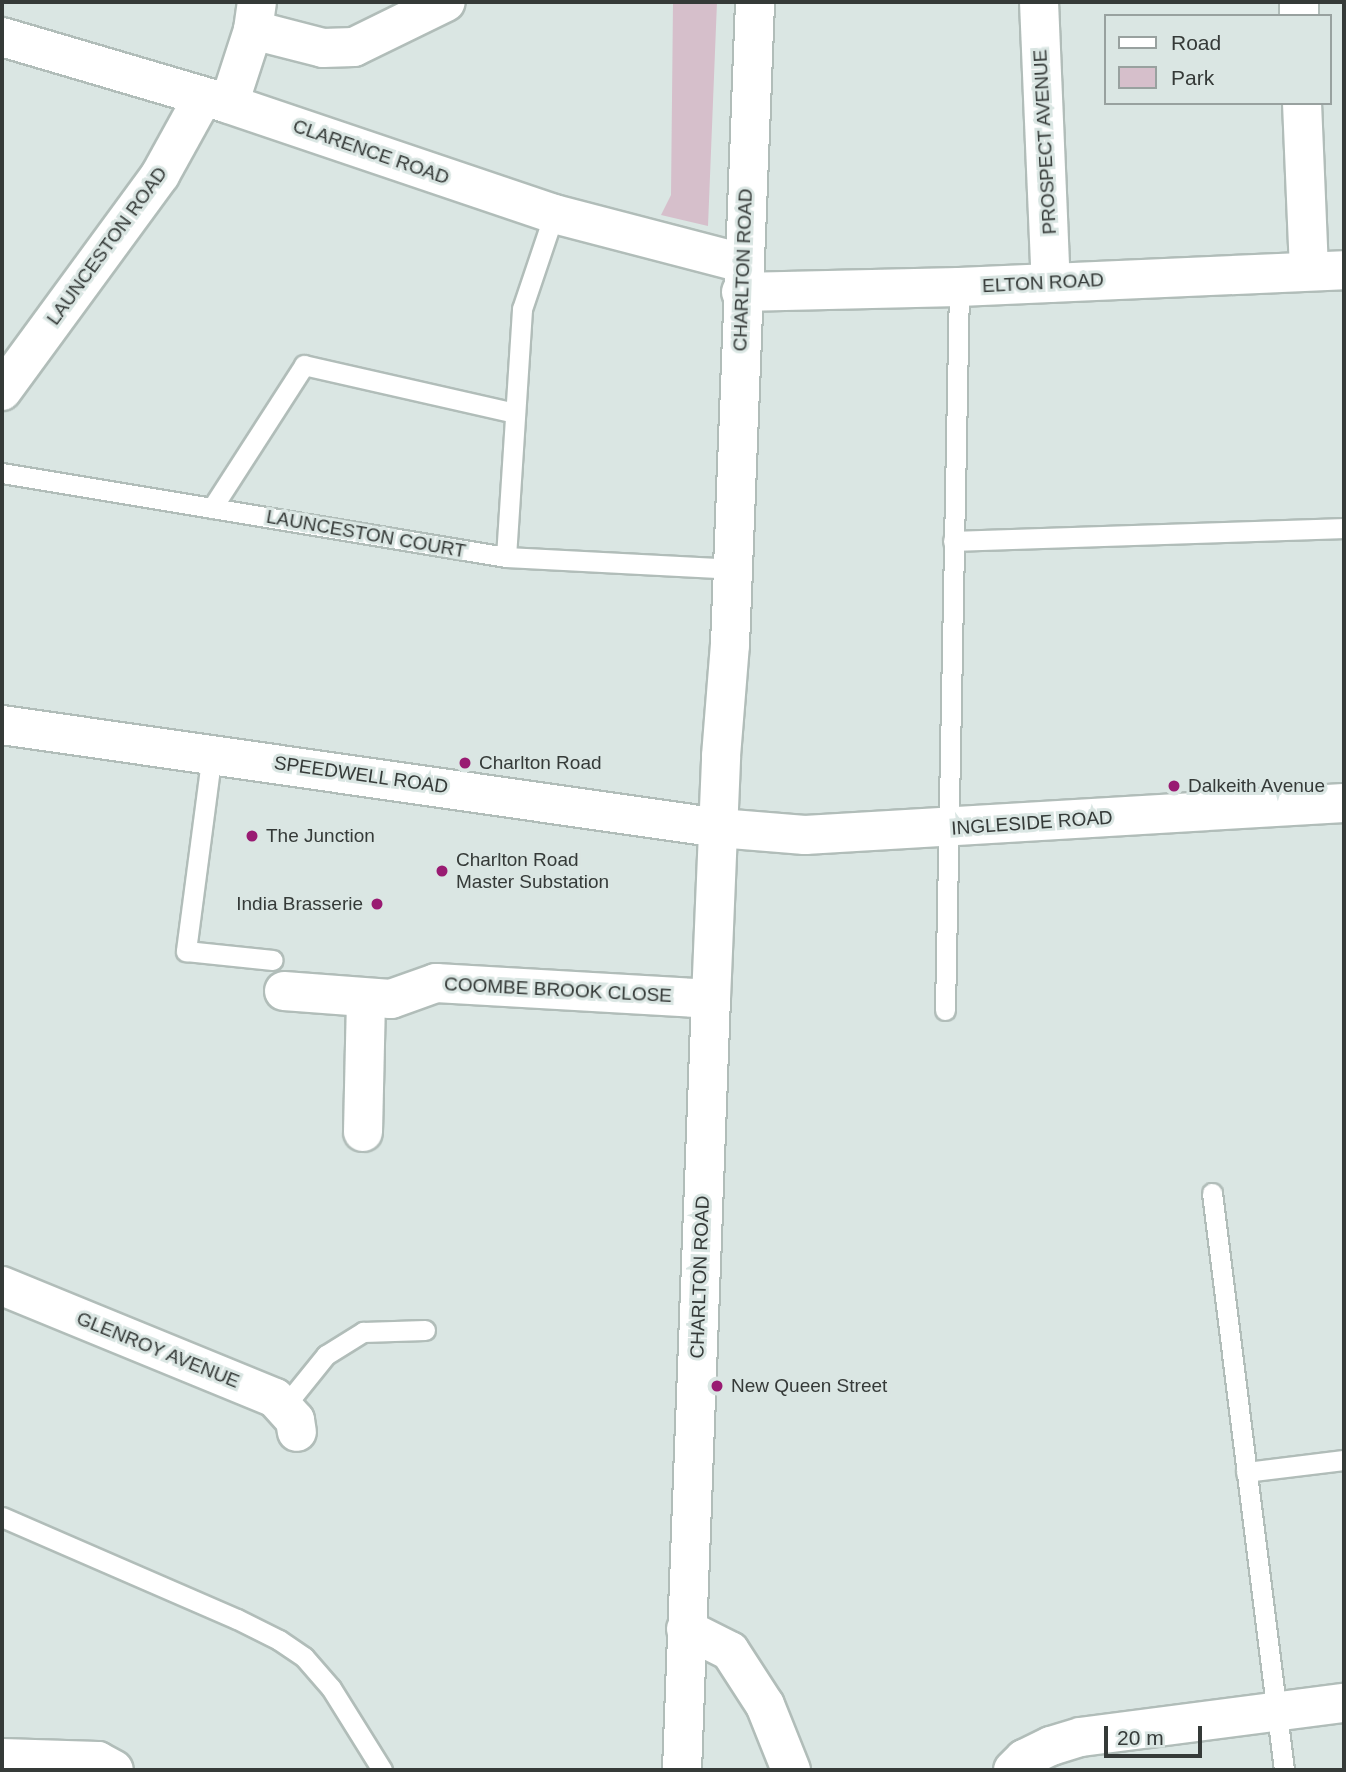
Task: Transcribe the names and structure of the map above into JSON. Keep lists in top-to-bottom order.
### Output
{
  "streets": {
    "street": [
      "PROSPECT AVENUE",
      "CLARENCE ROAD",
      "LAUNCESTON ROAD",
      "CHARLTON ROAD",
      "ELTON ROAD",
      "SPEEDWELL ROAD",
      "INGLESIDE ROAD",
      "COOMBE BROOK CLOSE",
      "GLENROY AVENUE"
    ],
    "lane": ["LAUNCESTON COURT"]
  },
  "crossings": [
    ["PROSPECT AVENUE", "ELTON ROAD"],
    ["CLARENCE ROAD", "LAUNCESTON ROAD"],
    ["CLARENCE ROAD", "CHARLTON ROAD"],
    ["CLARENCE ROAD", "ELTON ROAD"],
    ["CHARLTON ROAD", "ELTON ROAD"],
    ["CHARLTON ROAD", "LAUNCESTON COURT"],
    ["CHARLTON ROAD", "SPEEDWELL ROAD"],
    ["CHARLTON ROAD", "INGLESIDE ROAD"],
    ["CHARLTON ROAD", "COOMBE BROOK CLOSE"],
    ["SPEEDWELL ROAD", "INGLESIDE ROAD"]
  ],
  "places": [
    "Charlton Road",
    "Dalkeith Avenue",
    "The Junction",
    "Charlton Road Master Substation",
    "India Brasserie",
    "New Queen Street"
  ],
  "legend": ["Road", "Park"],
  "scale_bar": "20 m"
}
